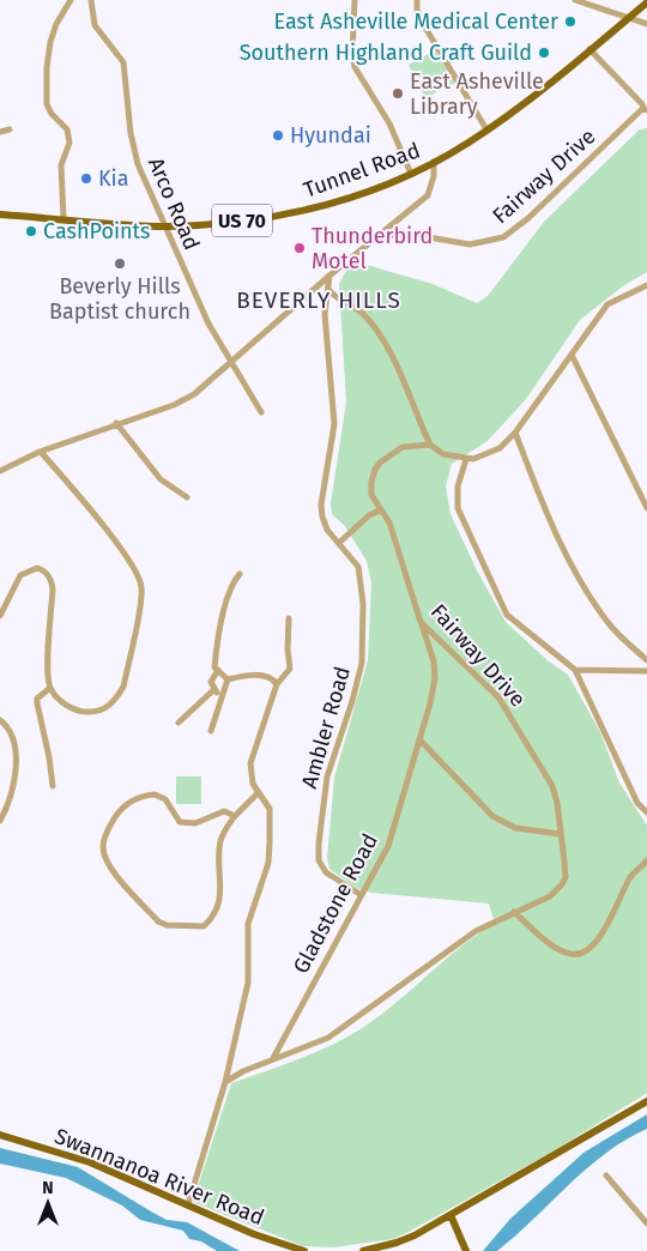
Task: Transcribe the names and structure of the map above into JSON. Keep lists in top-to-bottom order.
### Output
{
  "streets": {
    "main road": ["Tunnel Road", "US 70", "Swannanoa River Road"],
    "street": [
      "Fairway Drive",
      "Arco Road",
      "Ambler Road",
      "Gladstone Road"
    ]
  },
  "crossings": [
    ["Tunnel Road", "Arco Road"],
    ["Fairway Drive", "Gladstone Road"],
    ["Ambler Road", "Gladstone Road"]
  ],
  "districts": ["BEVERLY HILLS"],
  "places": [
    "East Asheville Medical Center",
    "Southern Highland Craft Guild",
    "East Asheville Library",
    "Hyundai",
    "Kia",
    "CashPoints",
    "Thunderbird Motel",
    "Beverly Hills Baptist church"
  ],
  "north": "top"
}
